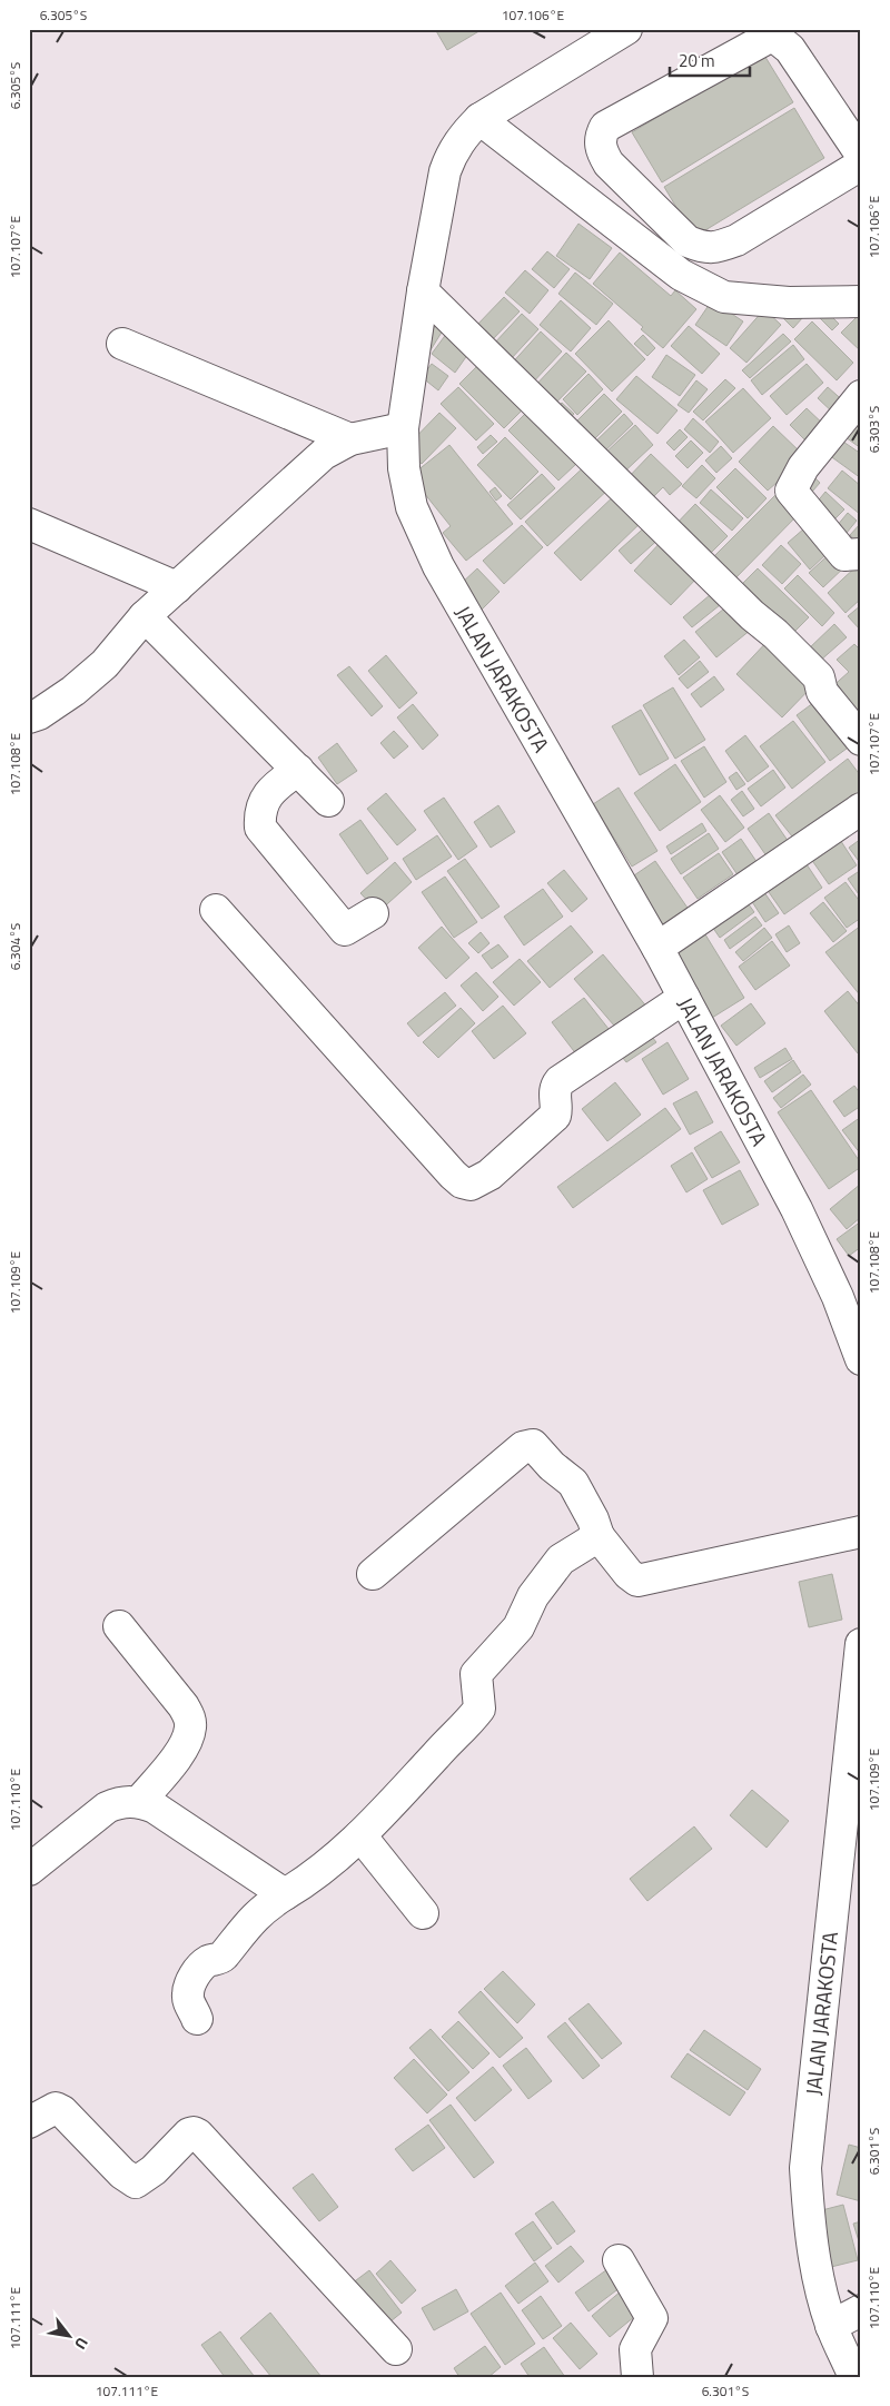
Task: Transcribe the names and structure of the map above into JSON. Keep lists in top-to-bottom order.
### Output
{
  "streets": {
    "street": ["JALAN JARAKOSTA"]
  },
  "scale_bar": "20 m",
  "north": "bottom right",
  "coordinates": [
    "6.305°S",
    "107.106°E",
    "107.107°E",
    "6.303°S",
    "107.108°E",
    "6.304°S",
    "107.109°E",
    "107.110°E",
    "6.301°S",
    "107.111°E"
  ]
}
